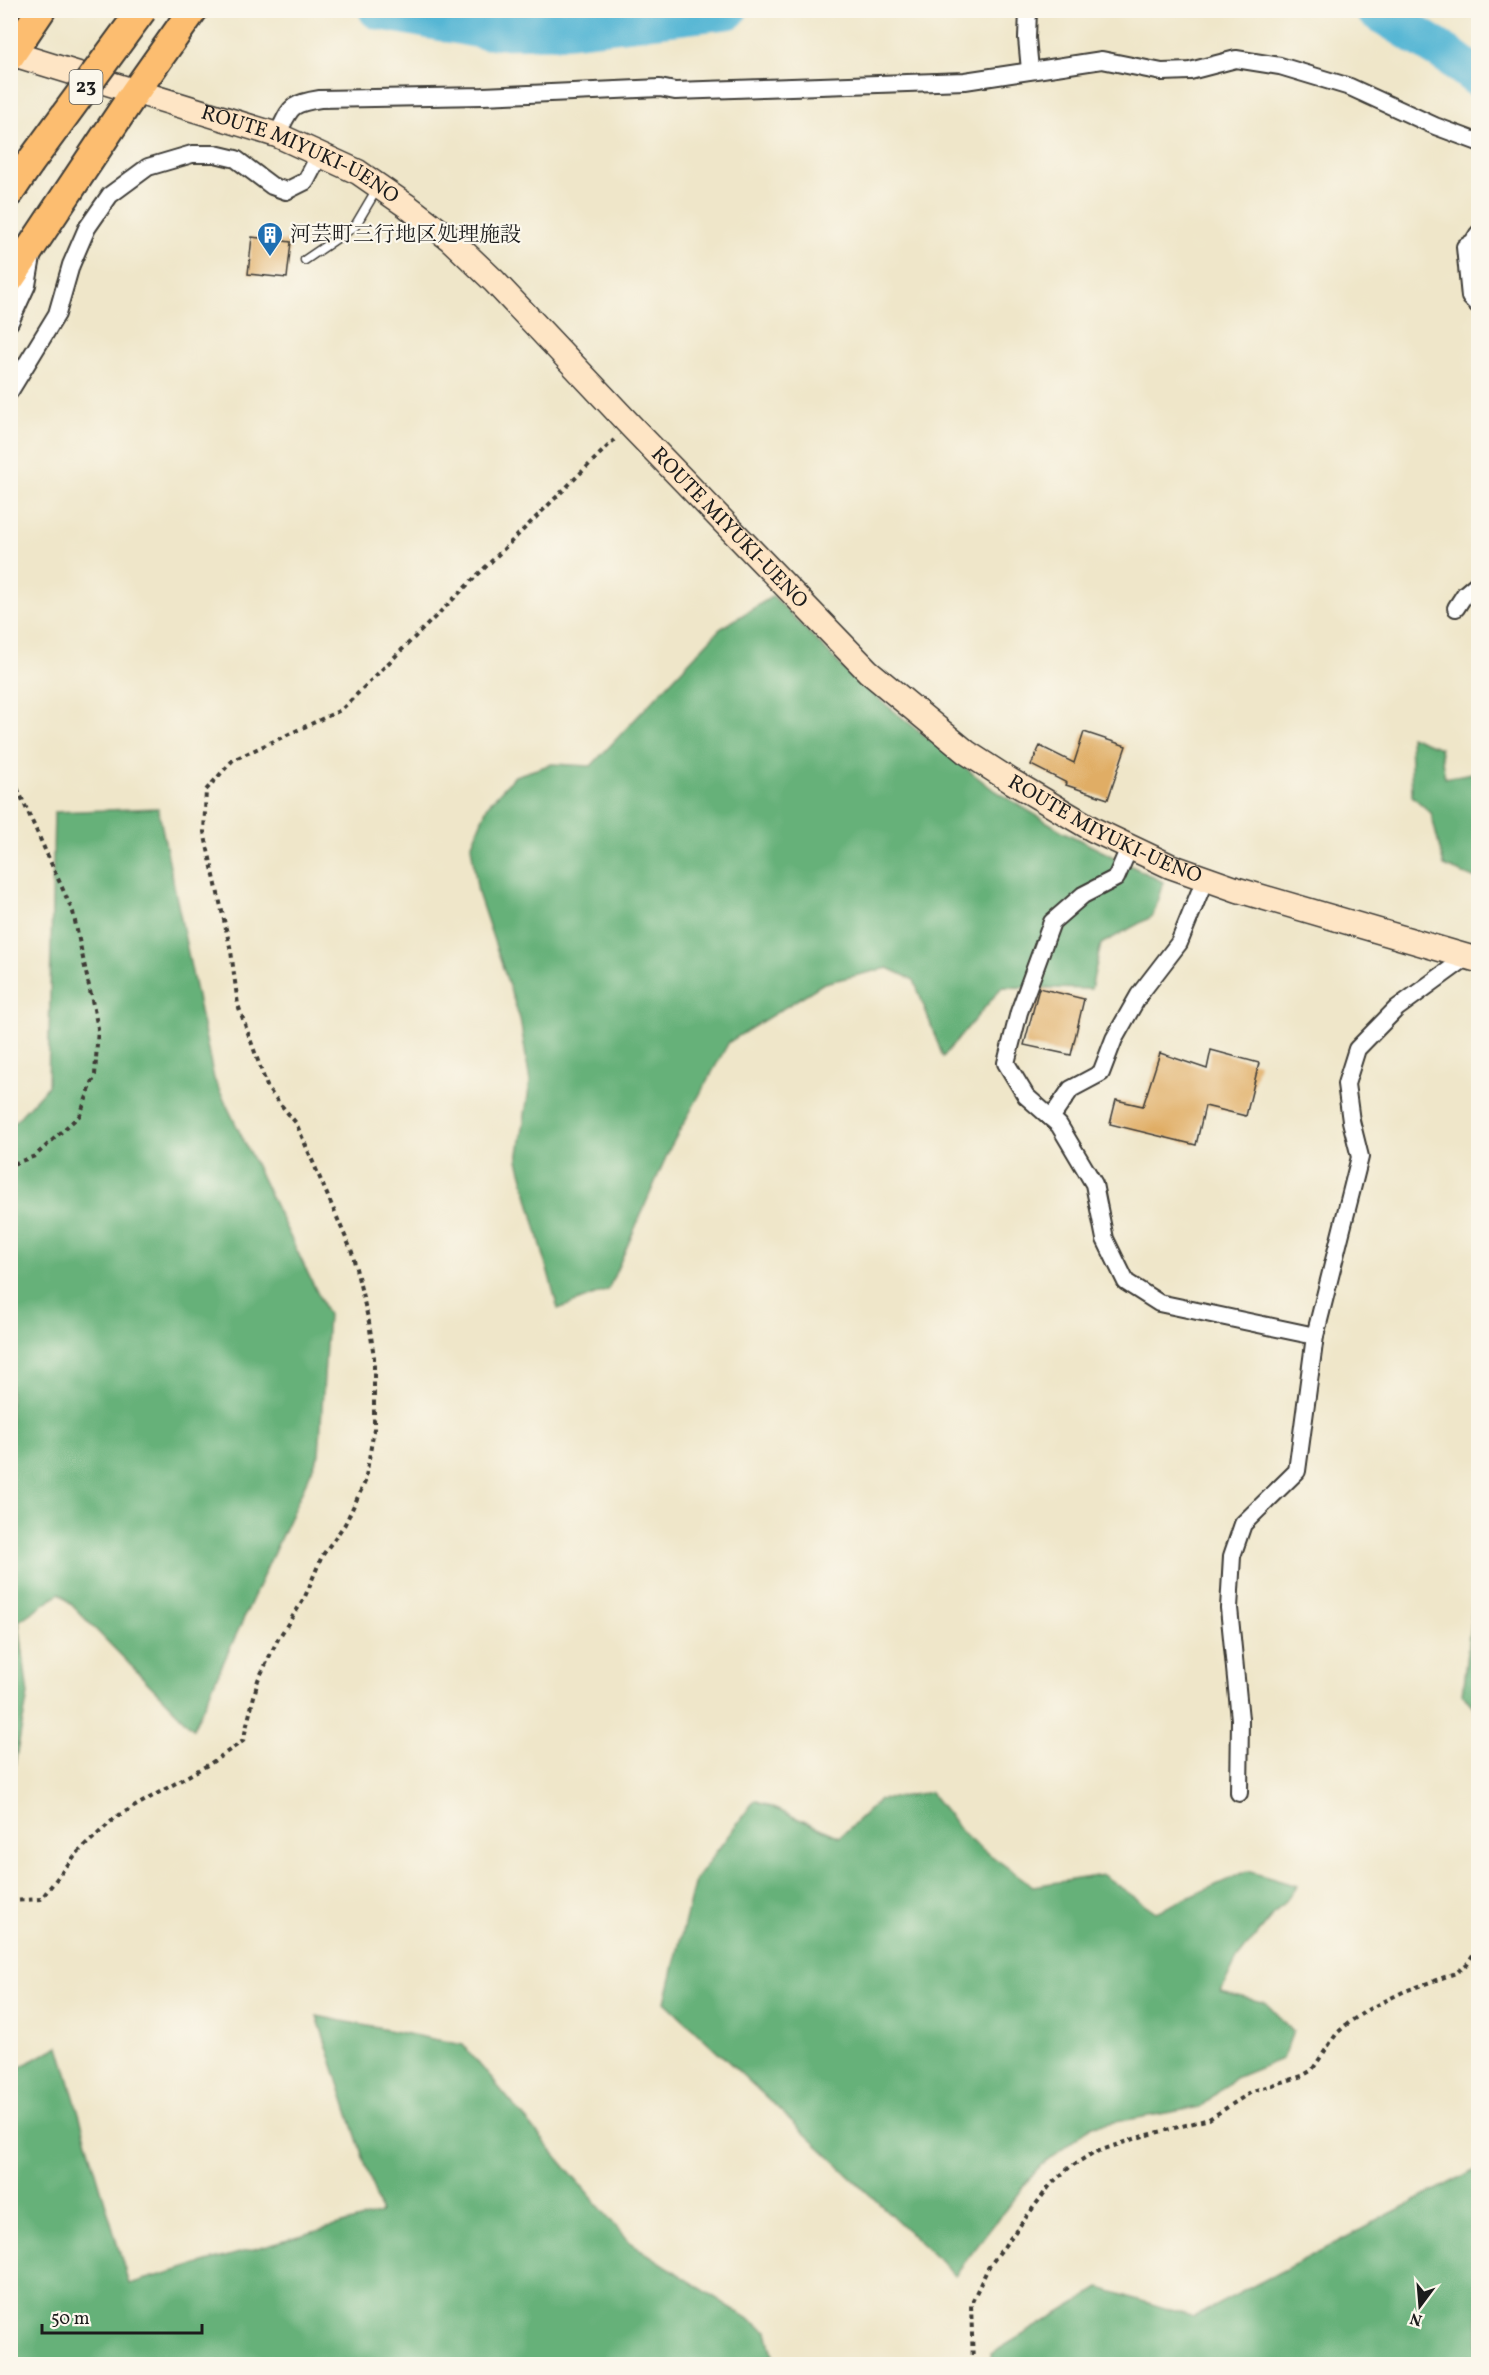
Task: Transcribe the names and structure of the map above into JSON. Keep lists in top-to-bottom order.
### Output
{
  "streets": {
    "highway": ["23"],
    "main road": ["ROUTE MIYUKI-UENO"]
  },
  "places": {
    "building": ["河芸町三行地区処理施設"]
  },
  "scale_bar": "50 m",
  "north": "bottom"
}
